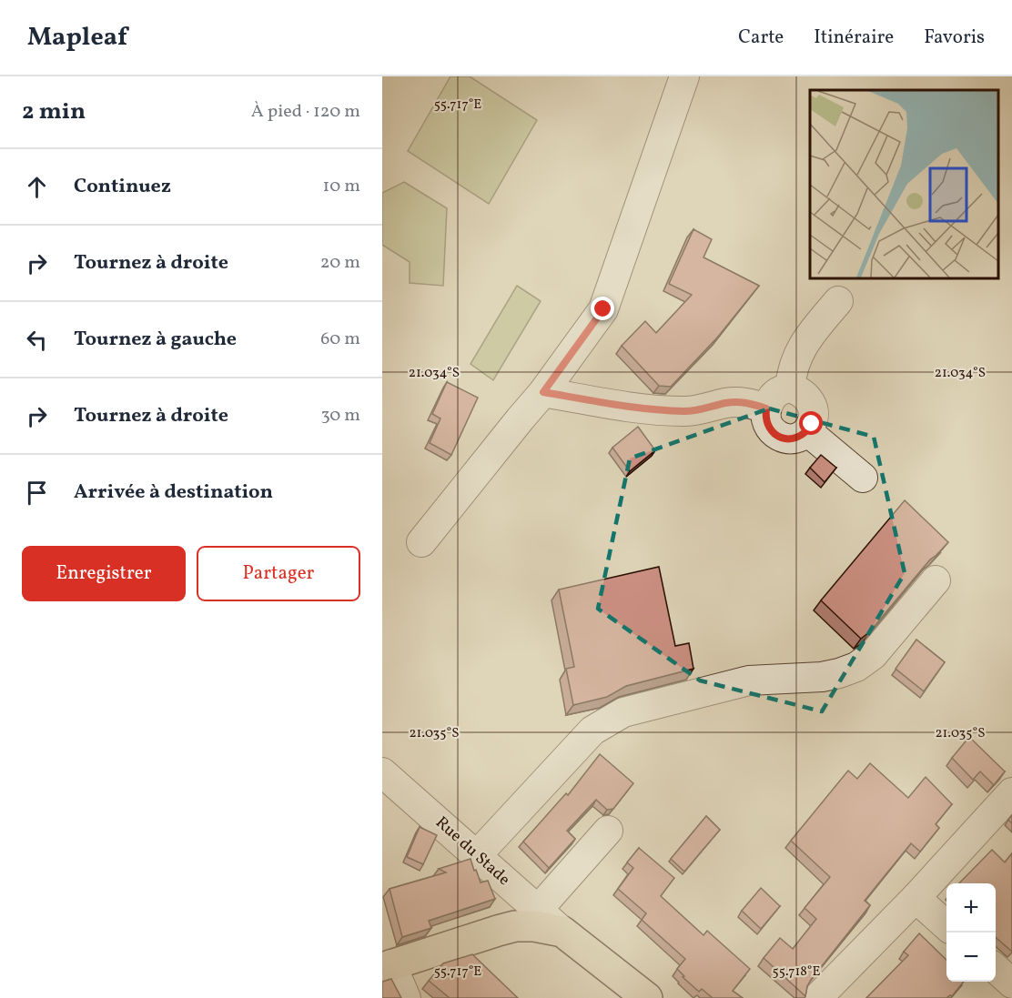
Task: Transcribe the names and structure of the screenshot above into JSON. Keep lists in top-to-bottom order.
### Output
{
  "streets": {
    "street": ["Rue du Stade"]
  },
  "page": {
    "header": "Mapleaf",
    "nav": ["Carte", "Itinéraire", "Favoris"],
    "heading": ["2 min", "À pied · 120 m"],
    "list": [
      ["Continuez", "10 m"],
      ["Tournez à droite", "20 m"],
      ["Tournez à gauche", "60 m"],
      ["Tournez à droite", "30 m"],
      "Arrivée à destination"
    ],
    "buttons": ["Enregistrer", "Partager"],
    "map_buttons": ["+", "−"]
  },
  "coordinates": [
    "55.717°E",
    "21.034°S",
    "21.035°S",
    "55.718°E"
  ]
}
